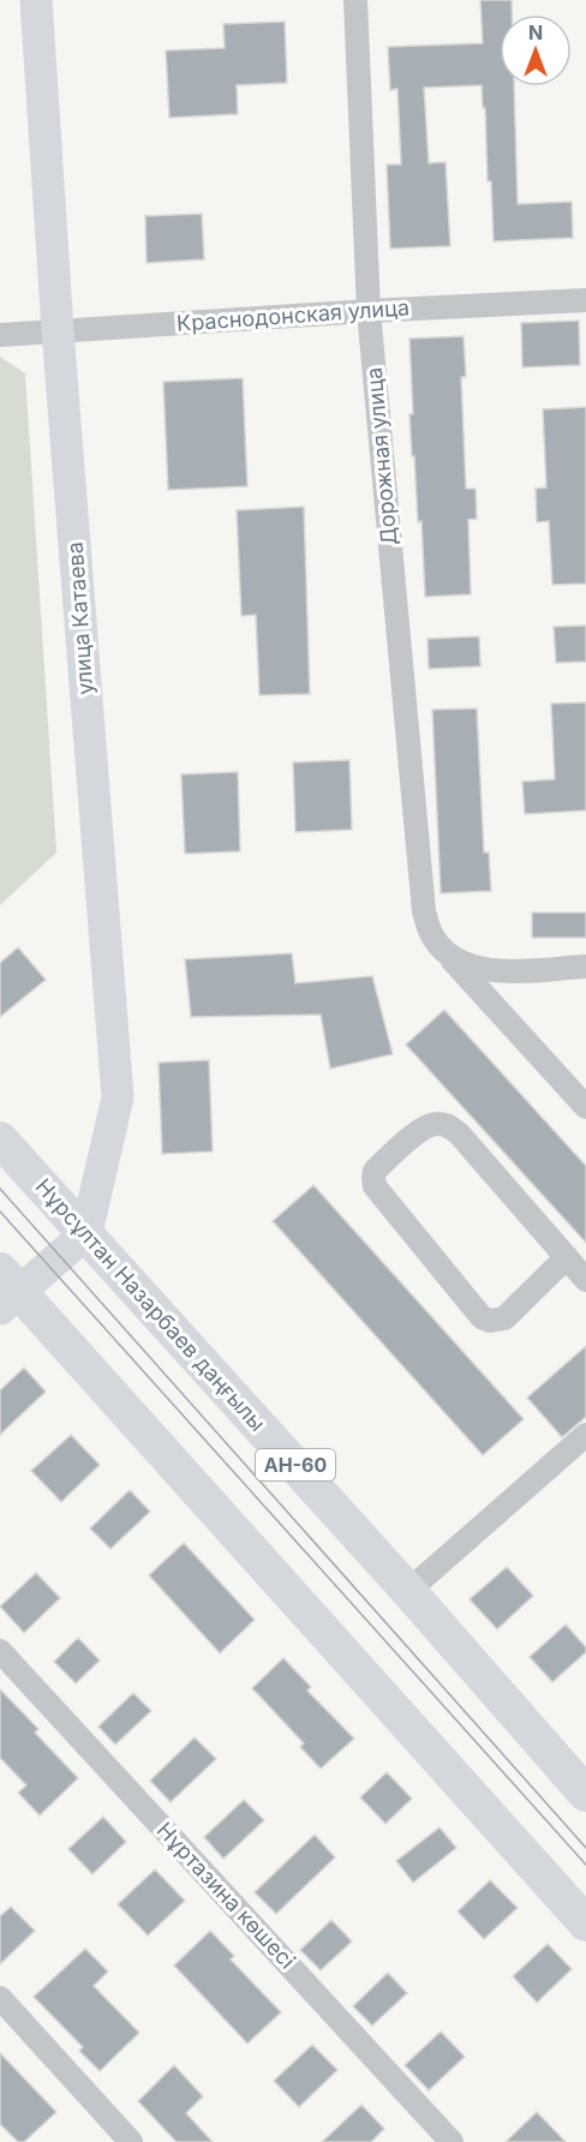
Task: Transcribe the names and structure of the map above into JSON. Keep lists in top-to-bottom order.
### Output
{
  "streets": {
    "main road": ["Нұрсұлтан Назарбаев даңғылы", "АН-60"],
    "street": [
      "Краснодонская улица",
      "Дорожная улица",
      "улица Катаева",
      "Нұртазина көшесі"
    ]
  },
  "crossings": [
    ["Краснодонская улица", "Дорожная улица"],
    ["Краснодонская улица", "улица Катаева"],
    ["улица Катаева", "Нұрсұлтан Назарбаев даңғылы"]
  ],
  "north": "top"
}
